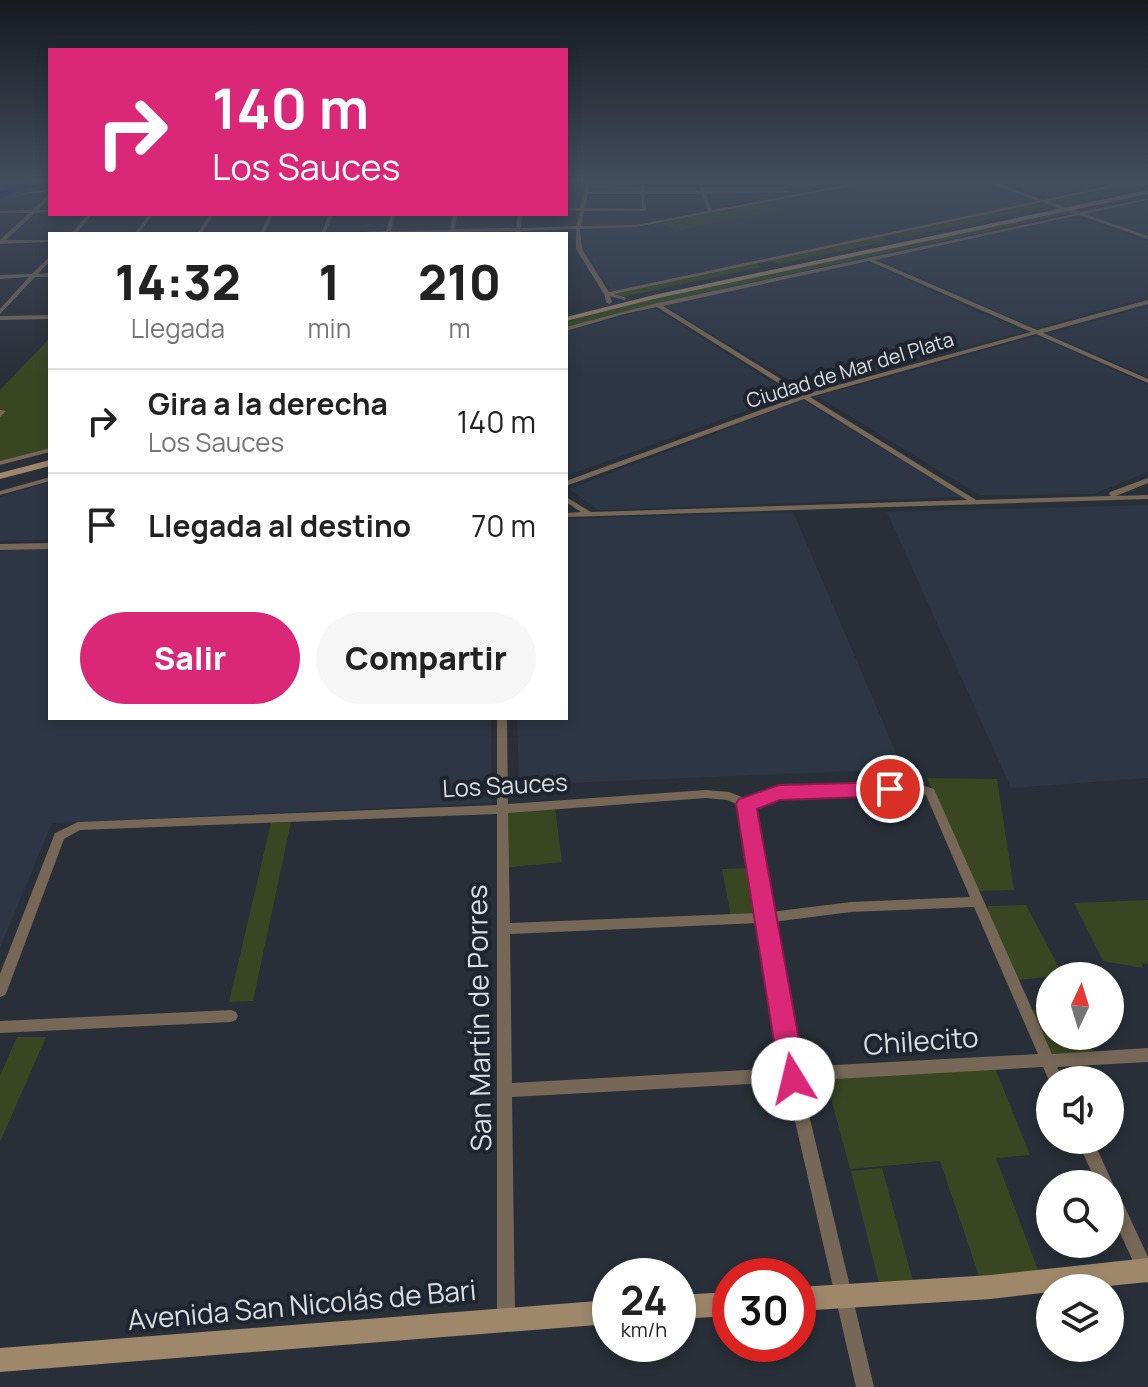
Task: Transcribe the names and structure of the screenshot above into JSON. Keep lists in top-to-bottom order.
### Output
{
  "streets": {
    "main road": ["Avenida San Nicolás de Bari"],
    "street": [
      "Ciudad de Mar del Plata",
      "Los Sauces",
      "San Martín de Porres",
      "Chilecito"
    ]
  },
  "crossings": [
    ["Los Sauces", "San Martín de Porres"],
    ["San Martín de Porres", "Chilecito"],
    ["San Martín de Porres", "Avenida San Nicolás de Bari"]
  ],
  "north": "top",
  "page": {
    "turn": ["140 m", "Los Sauces"],
    "eta": [
      "14:32",
      "Llegada",
      "1",
      "min",
      "210",
      "m"
    ],
    "list": [
      {
        "name": "Gira a la derecha",
        "note": "Los Sauces",
        "value": "140 m"
      },
      {
        "name": "Llegada al destino",
        "value": "70 m"
      }
    ],
    "buttons": ["Salir", "Compartir"],
    "speed": "24 km/h",
    "limit": "30"
  }
}
